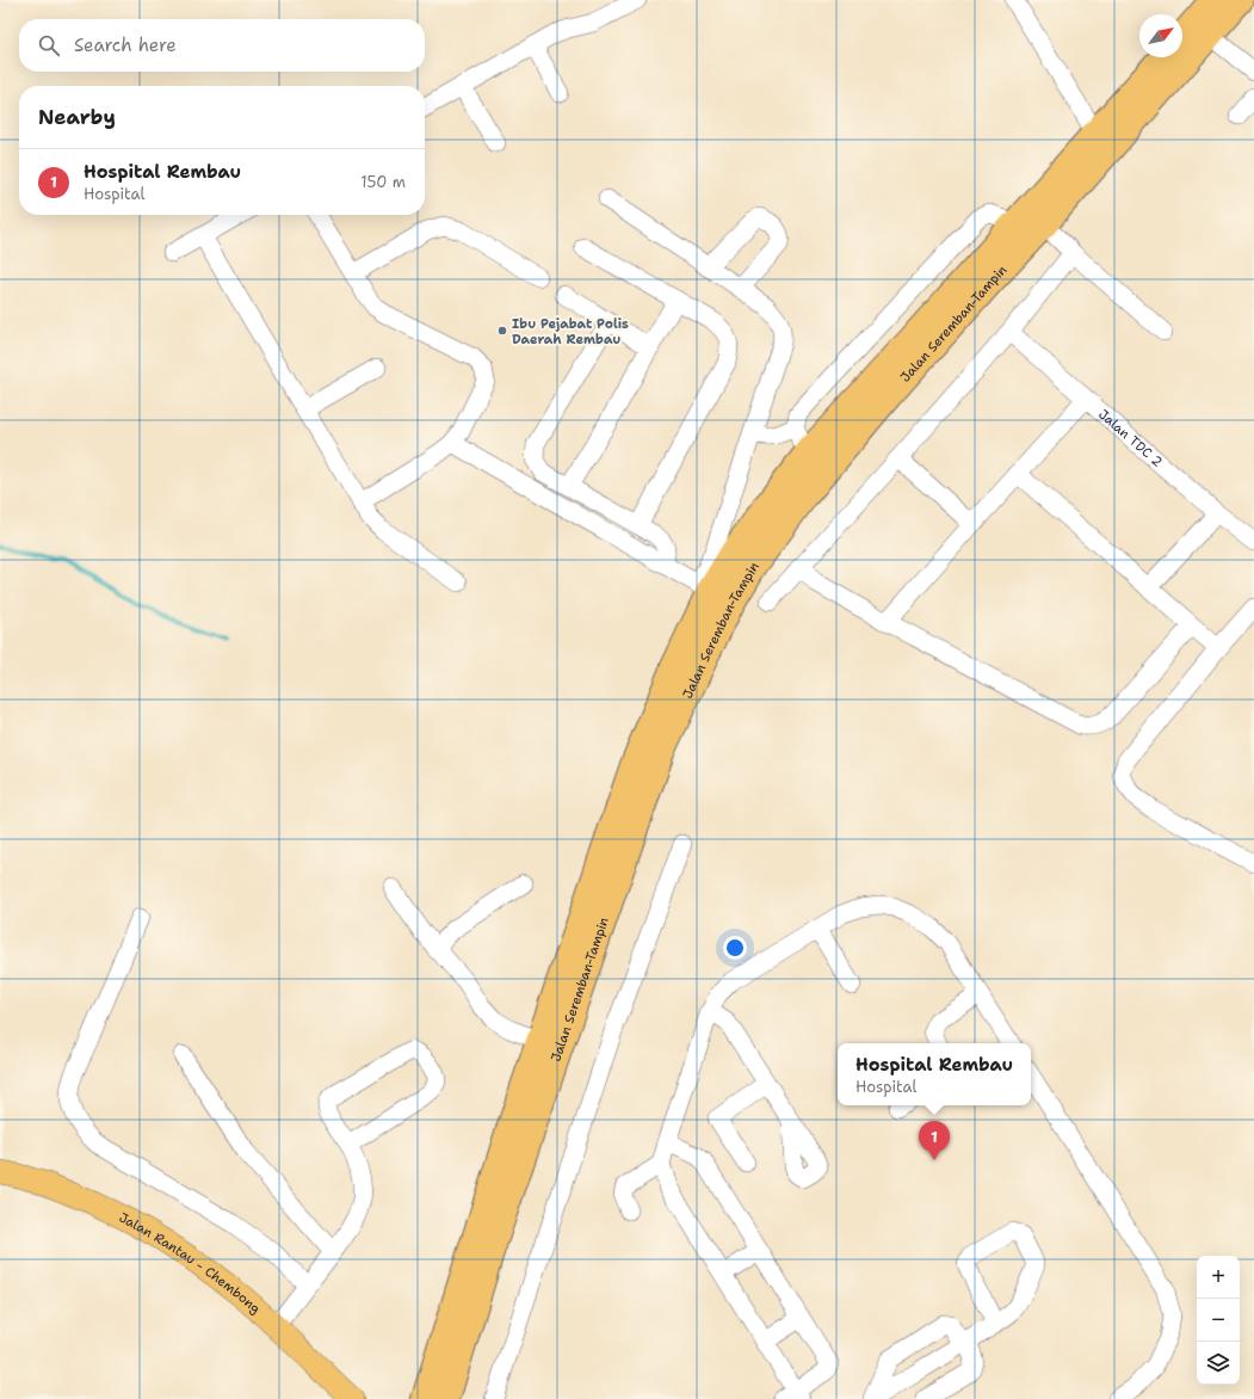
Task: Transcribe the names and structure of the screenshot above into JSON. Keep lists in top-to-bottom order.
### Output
{
  "streets": {
    "highway": ["Jalan Seremban-Tampin"],
    "main road": ["Jalan Rantau - Chembong"],
    "street": ["Jalan TDC 2"]
  },
  "places": ["Ibu Pejabat Polis Daerah Rembau"],
  "north": "top right",
  "page": {
    "search": "Search here",
    "heading": "Nearby",
    "list": [
      {
        "mark": "1",
        "name": "Hospital Rembau",
        "note": "Hospital",
        "value": "150 m"
      }
    ],
    "popup": ["Hospital Rembau", "Hospital"],
    "pins": "1",
    "map_buttons": ["+", "−"]
  }
}
